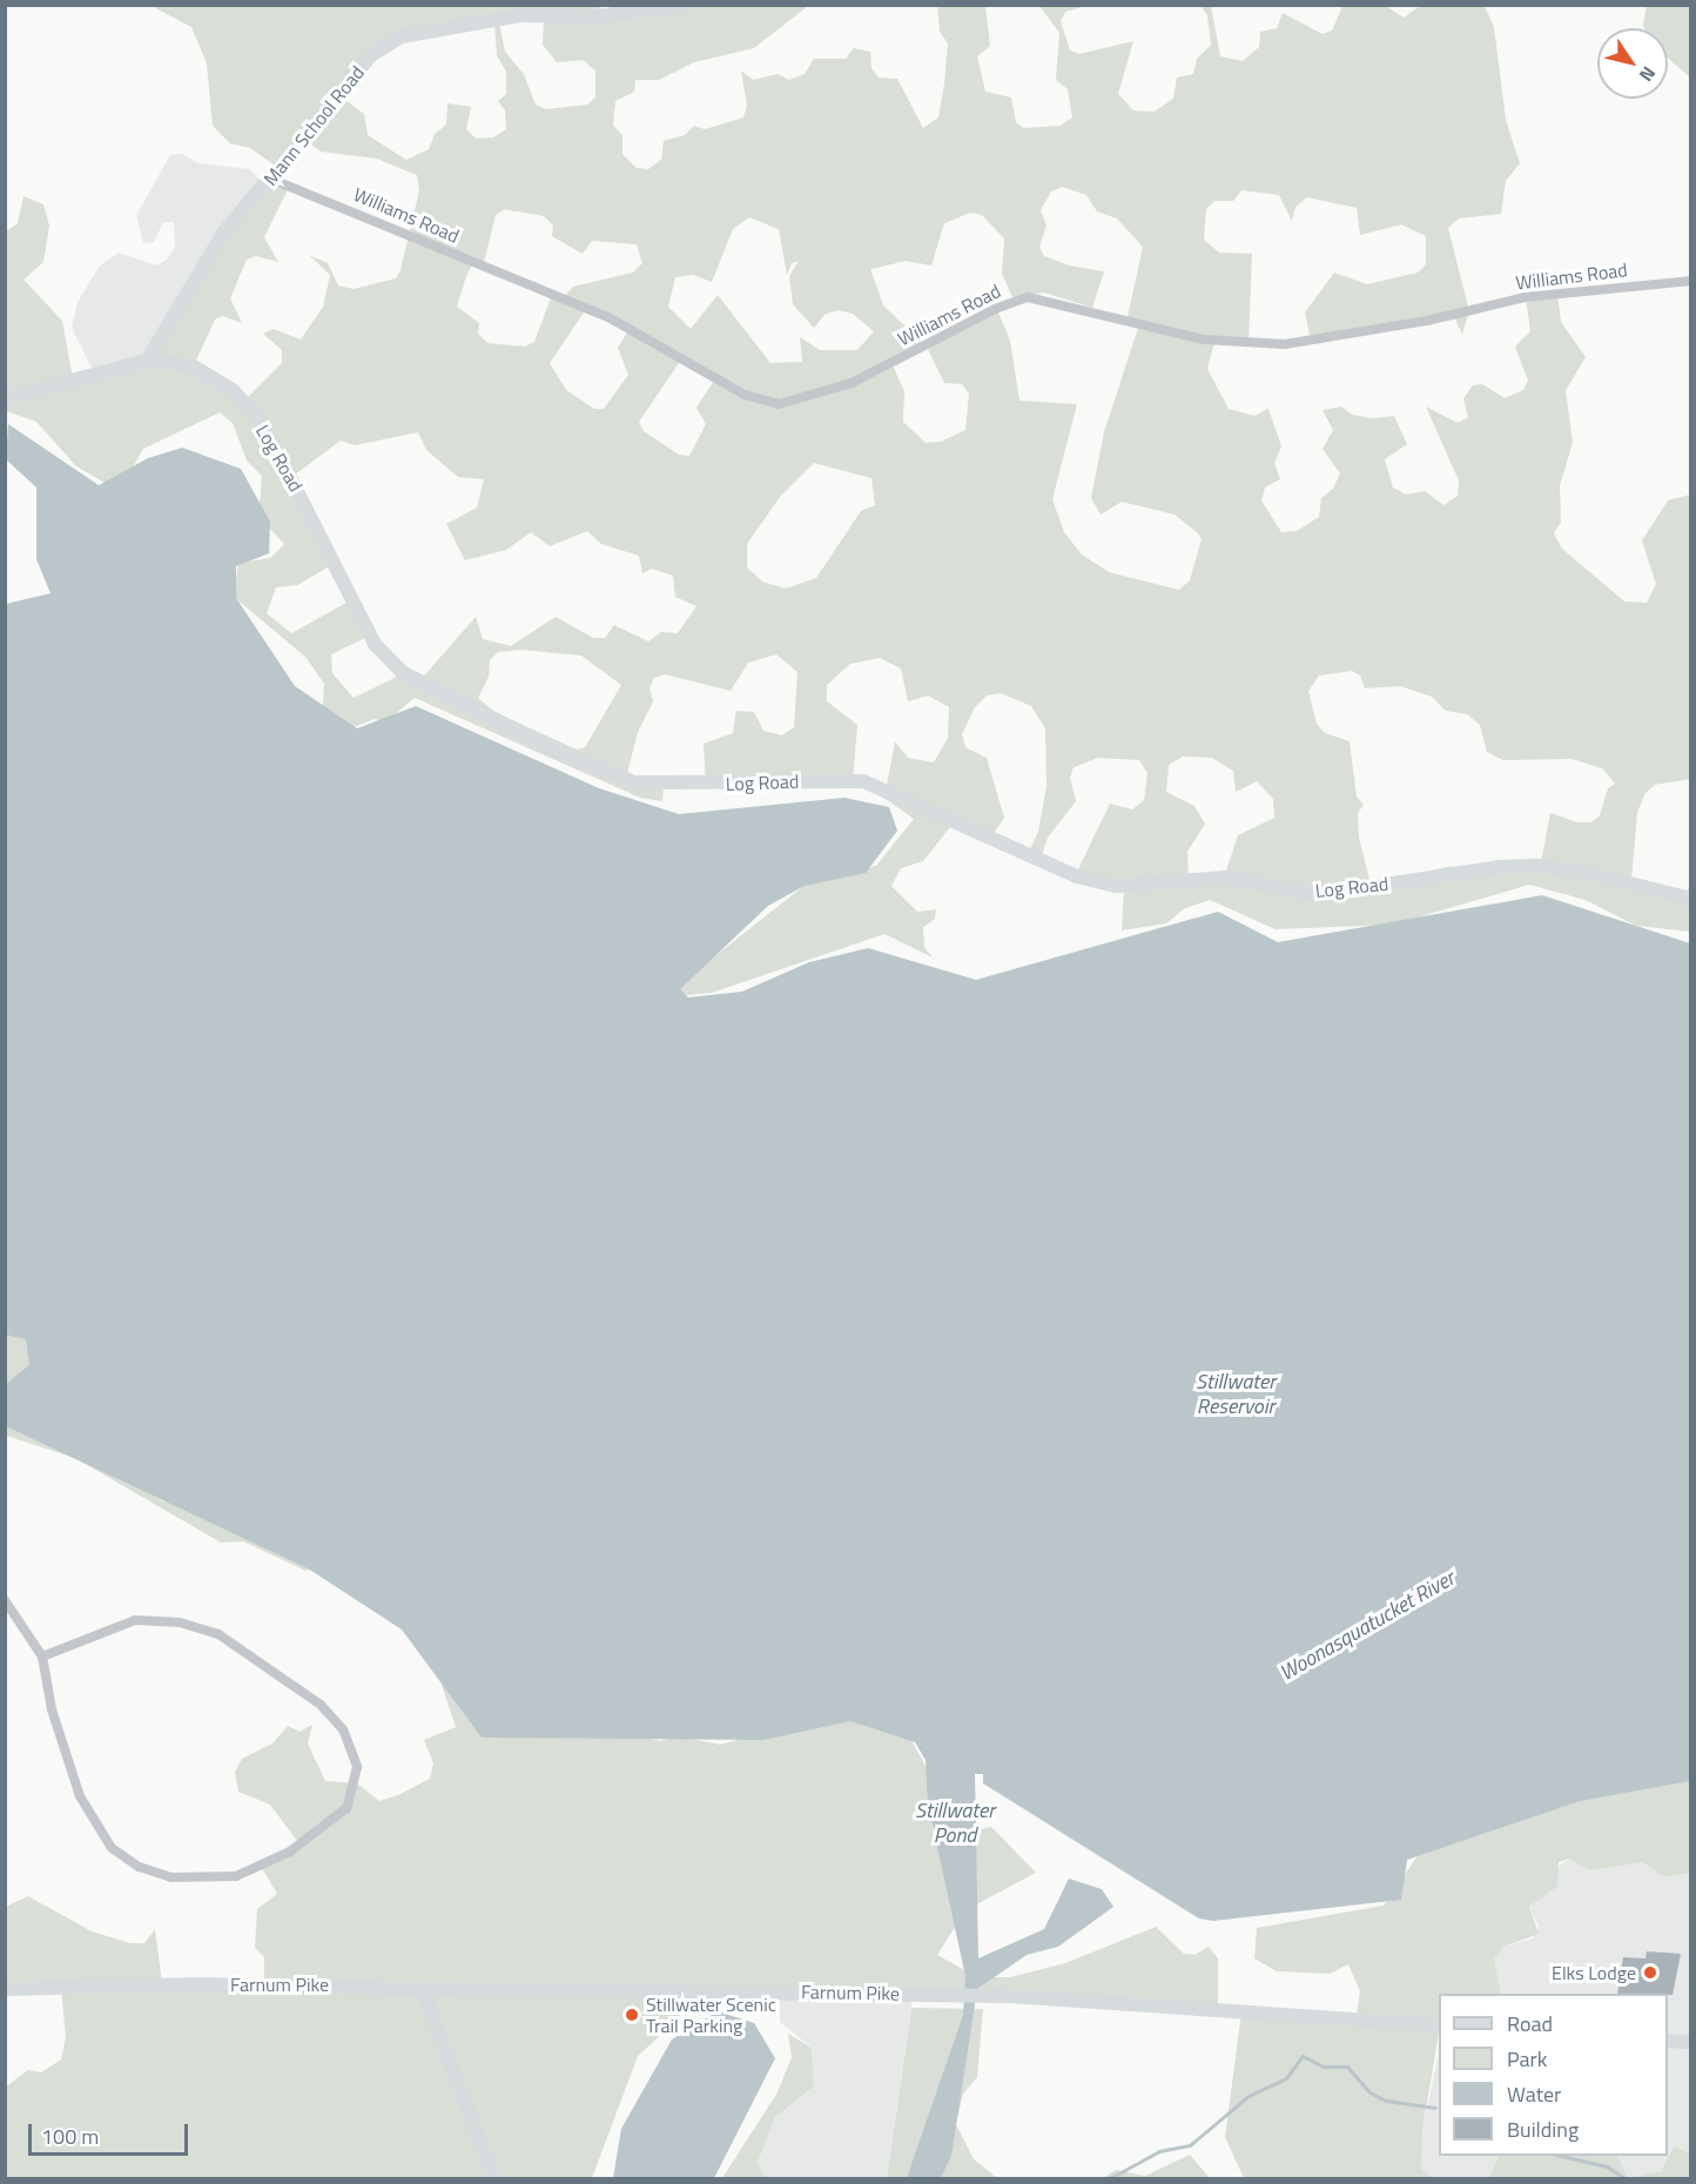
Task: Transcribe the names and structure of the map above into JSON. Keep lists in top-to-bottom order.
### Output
{
  "streets": {
    "street": [
      "Mann School Road",
      "Williams Road",
      "Log Road",
      "Farnum Pike"
    ]
  },
  "crossings": [
    ["Mann School Road", "Williams Road"],
    ["Mann School Road", "Log Road"]
  ],
  "water": ["Stillwater Reservoir", "Woonasquatucket River", "Stillwater Pond"],
  "places": ["Elks Lodge", "Stillwater Scenic Trail Parking"],
  "legend": [
    "Road",
    "Park",
    "Water",
    "Building"
  ],
  "scale_bar": "100 m",
  "north": "bottom right"
}
